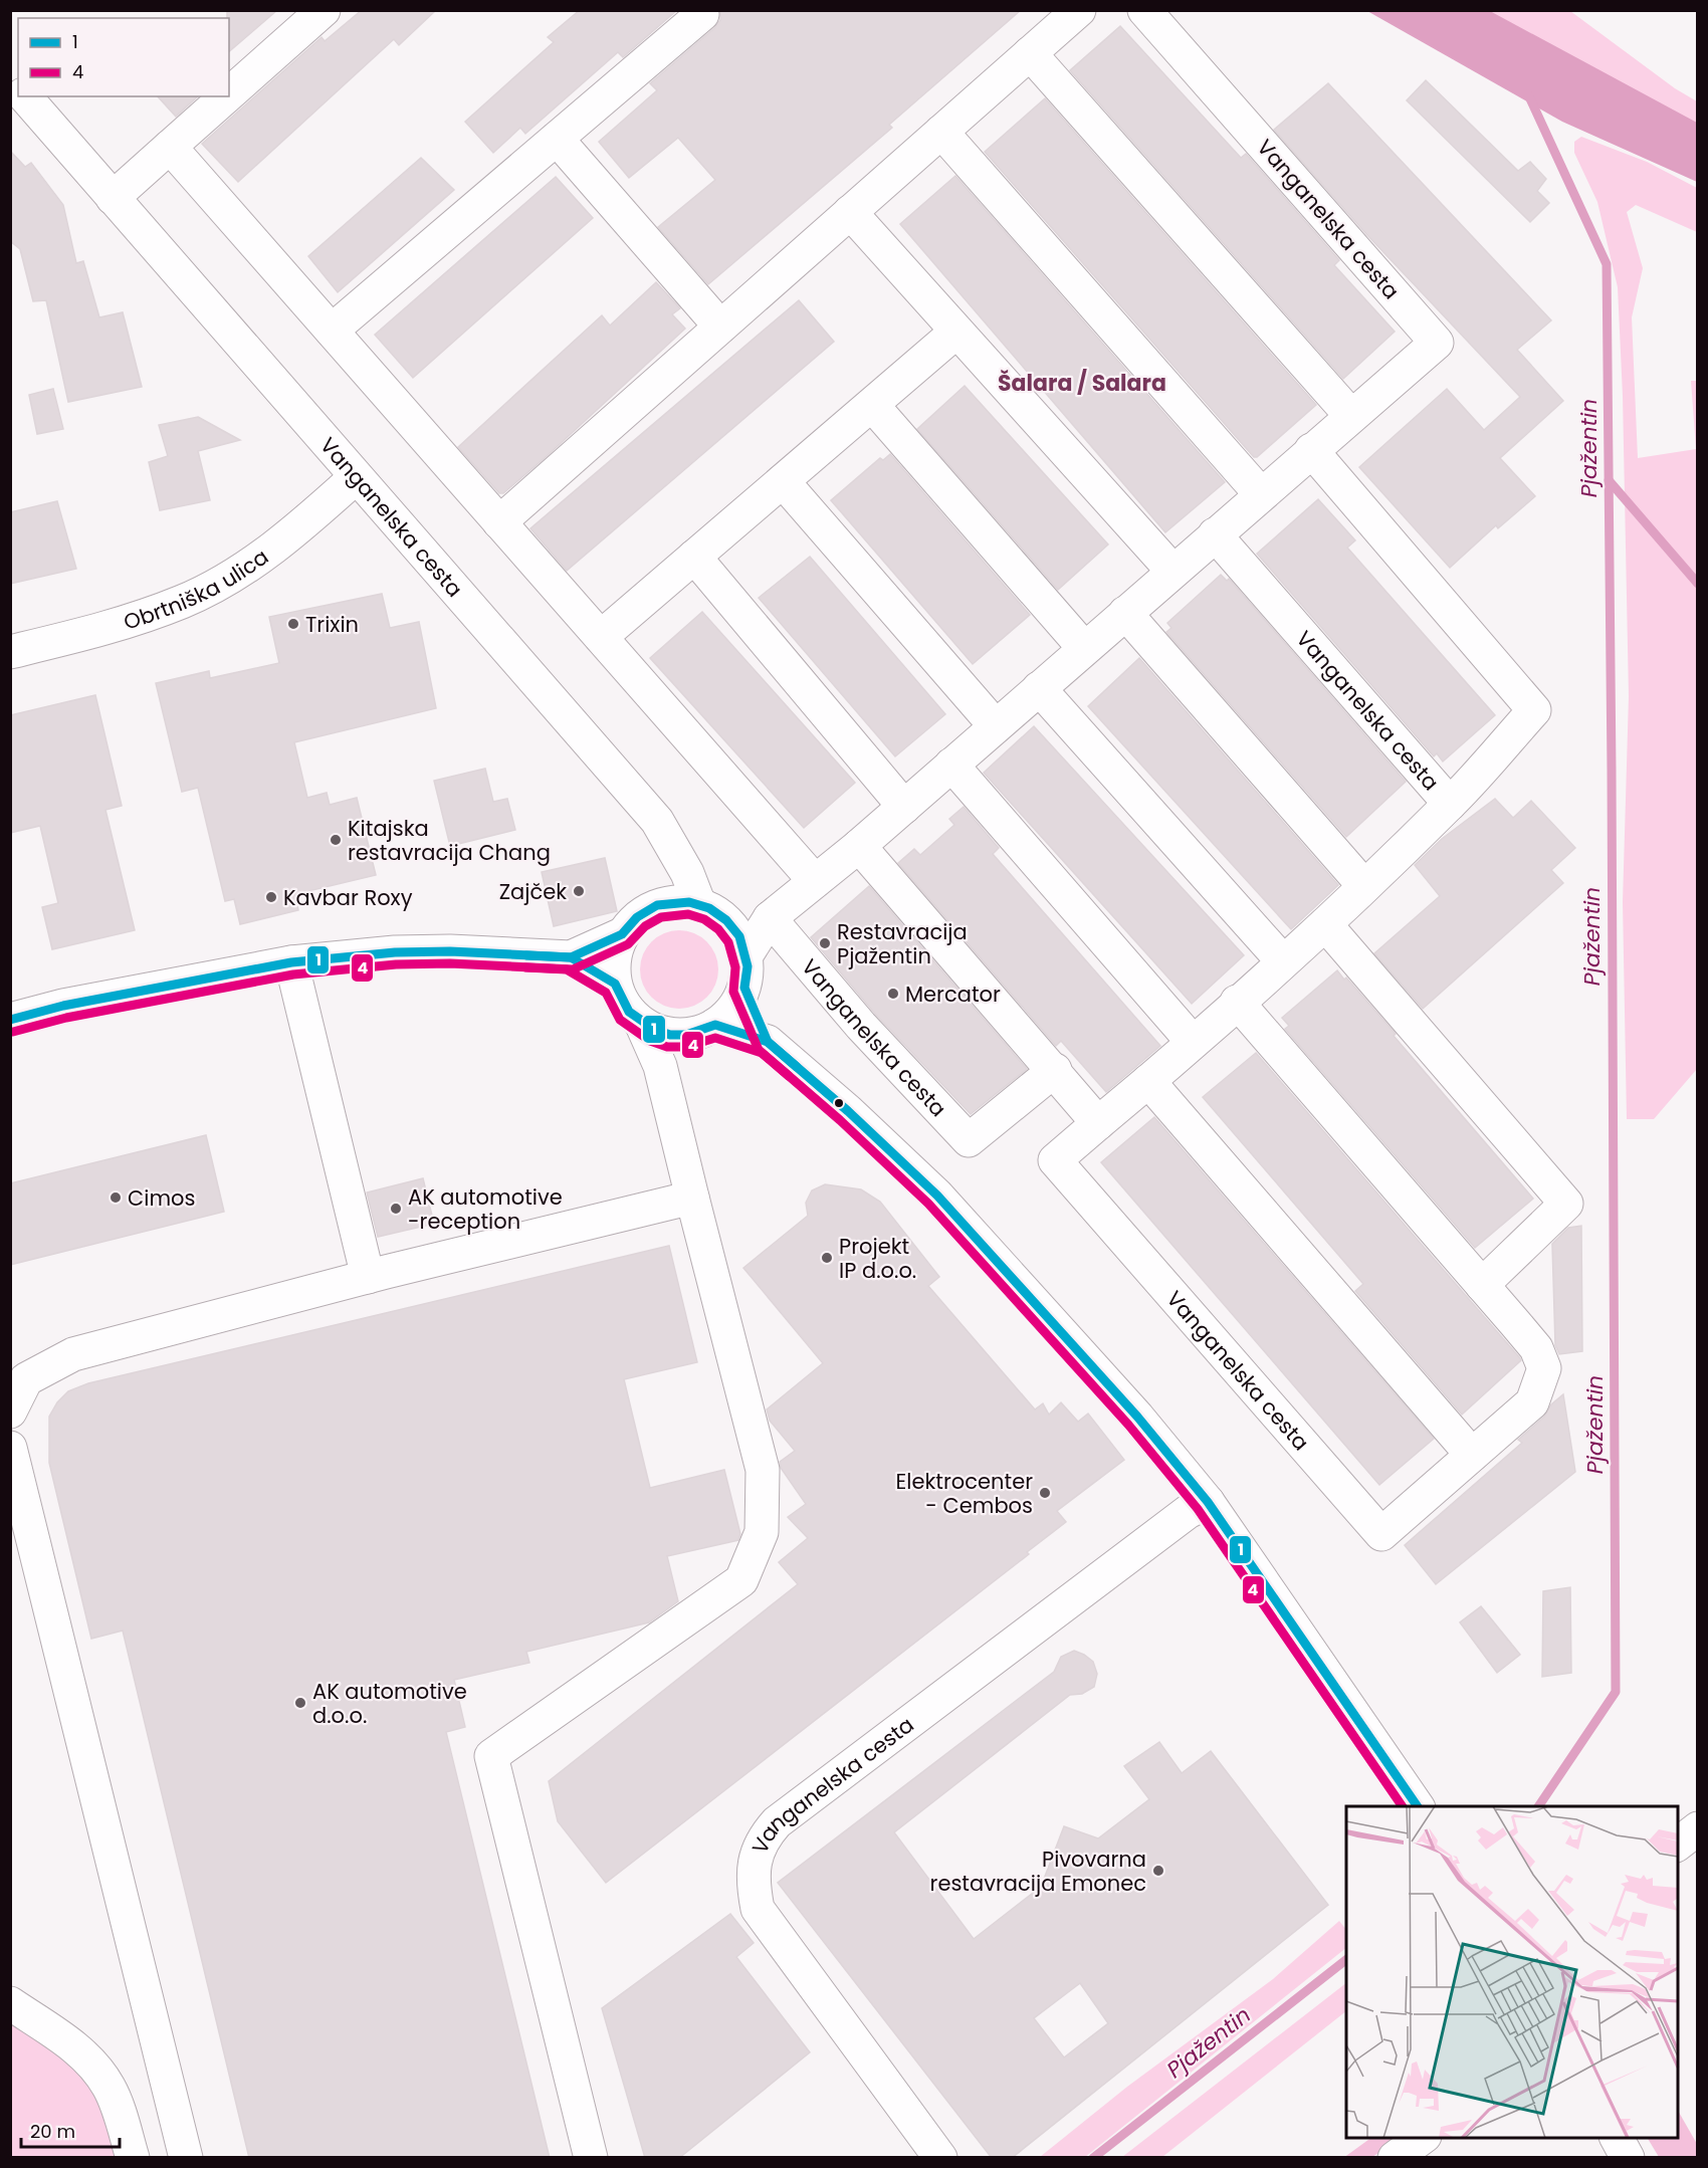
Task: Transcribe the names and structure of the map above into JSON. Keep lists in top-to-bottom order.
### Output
{
  "streets": {
    "street": ["Vanganelska cesta", "Obrtniška ulica"]
  },
  "crossings": [
    ["Vanganelska cesta", "Obrtniška ulica"]
  ],
  "districts": ["Šalara / Salara"],
  "water": ["Pjažentin"],
  "places": [
    "Trixin",
    "Kitajska restavracija Chang",
    "Zajček",
    "Kavbar Roxy",
    "Restavracija Pjažentin",
    "Mercator",
    "Cimos",
    "AK automotive -reception",
    "Projekt IP d.o.o.",
    "Elektrocenter - Cembos",
    "AK automotive d.o.o.",
    "Pivovarna restavracija Emonec"
  ],
  "lines": ["transit line 1", "transit line 4"],
  "legend": ["1", "4"],
  "scale_bar": "20 m"
}
